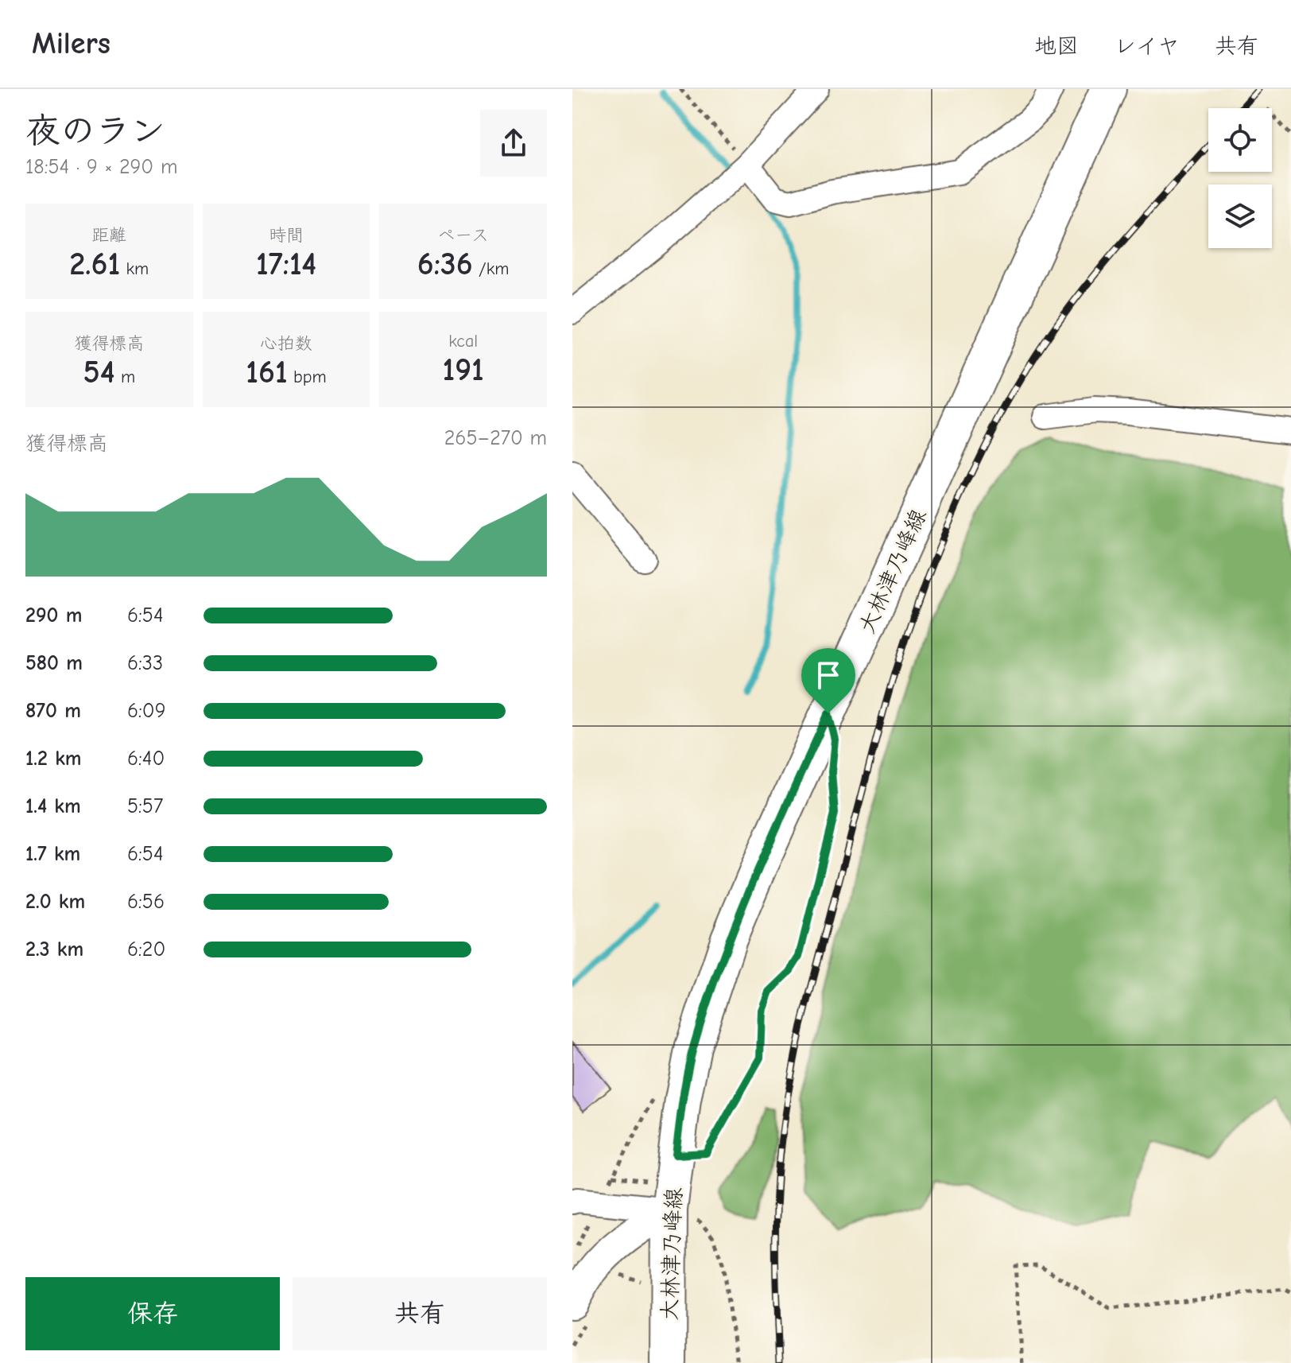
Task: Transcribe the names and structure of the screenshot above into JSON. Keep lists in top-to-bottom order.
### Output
{
  "streets": {
    "main road": ["大林津乃峰線"]
  },
  "page": {
    "header": "Milers",
    "nav": ["地図", "レイヤ", "共有"],
    "heading": ["夜のラン", "18:54 · 9 × 290 m"],
    "stats": [
      ["距離", "2.61 km"],
      ["時間", "17:14"],
      ["ペース", "6:36 /km"],
      ["獲得標高", "54 m"],
      ["心拍数", "161 bpm"],
      ["kcal", "191"]
    ],
    "chart": ["獲得標高", "265–270 m"],
    "list": [
      {
        "name": "290 m",
        "note": "6:54"
      },
      {
        "name": "580 m",
        "note": "6:33"
      },
      {
        "name": "870 m",
        "note": "6:09"
      },
      {
        "name": "1.2 km",
        "note": "6:40"
      },
      {
        "name": "1.4 km",
        "note": "5:57"
      },
      {
        "name": "1.7 km",
        "note": "6:54"
      },
      {
        "name": "2.0 km",
        "note": "6:56"
      },
      {
        "name": "2.3 km",
        "note": "6:20"
      }
    ],
    "buttons": ["保存", "共有"]
  }
}
